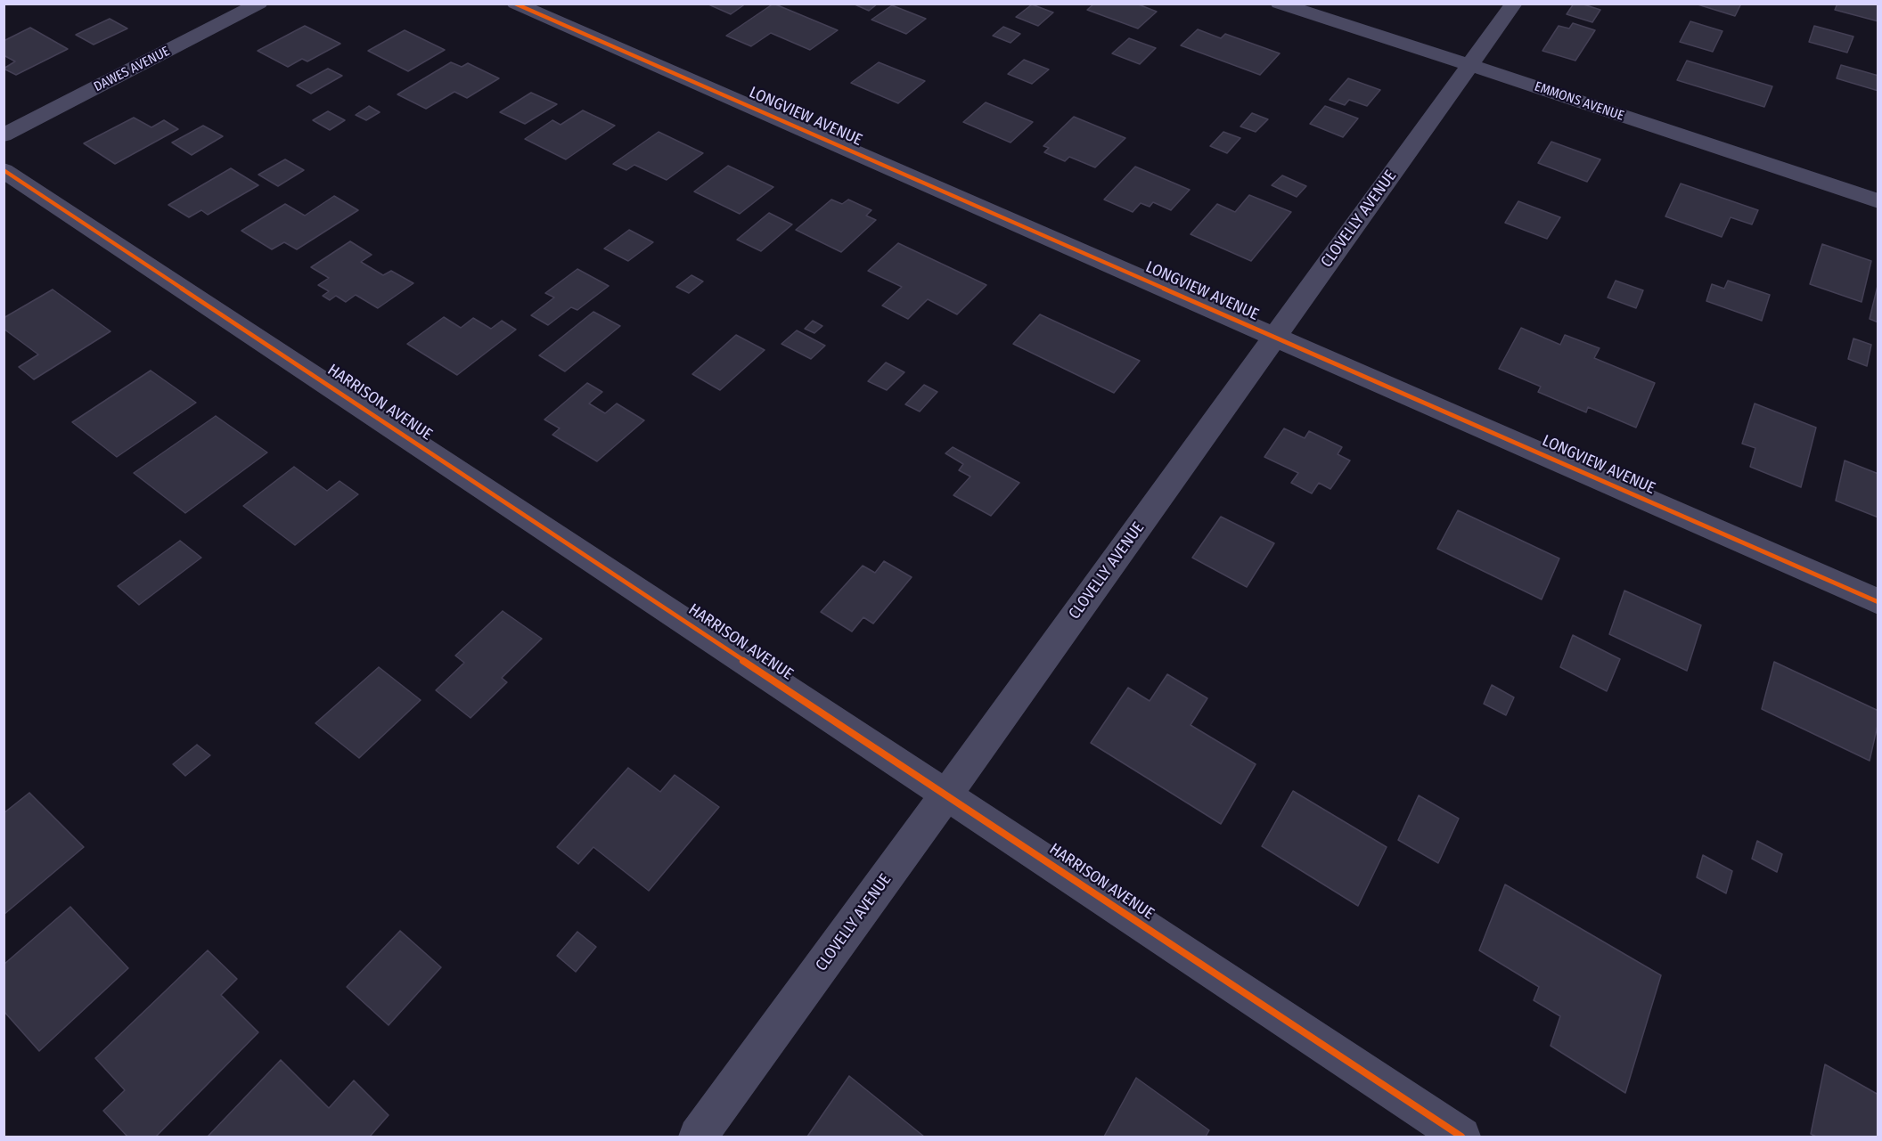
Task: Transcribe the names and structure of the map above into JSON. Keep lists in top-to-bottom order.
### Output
{
  "streets": {
    "street": [
      "DAWES AVENUE",
      "EMMONS AVENUE",
      "LONGVIEW AVENUE",
      "CLOVELLY AVENUE",
      "HARRISON AVENUE"
    ]
  },
  "crossings": [
    ["EMMONS AVENUE", "CLOVELLY AVENUE"],
    ["LONGVIEW AVENUE", "CLOVELLY AVENUE"],
    ["CLOVELLY AVENUE", "HARRISON AVENUE"]
  ]
}
